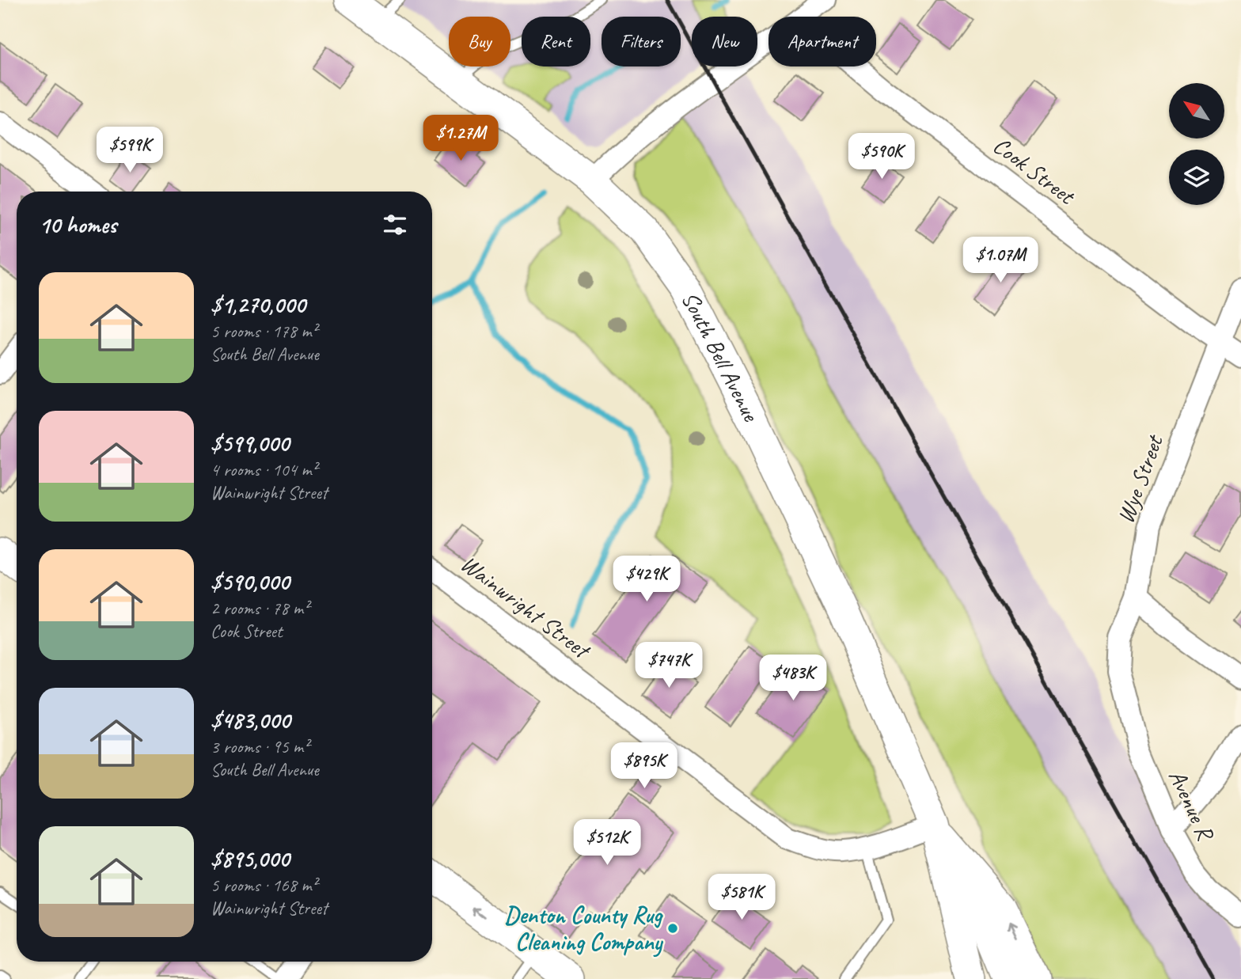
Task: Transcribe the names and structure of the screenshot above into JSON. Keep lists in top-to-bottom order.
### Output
{
  "streets": {
    "main road": ["South Bell Avenue"],
    "street": [
      "Cook Street",
      "Wye Street",
      "Wainwright Street",
      "Avenue R"
    ]
  },
  "crossings": [
    ["Cook Street", "Wye Street"],
    ["South Bell Avenue", "Wainwright Street"],
    ["Wye Street", "Avenue R"]
  ],
  "places": ["Denton County Rug Cleaning Company"],
  "north": "top left",
  "page": {
    "chip": [
      "Buy",
      "Rent",
      "Filters",
      "New",
      "Apartment"
    ],
    "price": [
      "$1.27M",
      "$599K",
      "$590K",
      "$1.07M",
      "$429K",
      "$747K",
      "$483K",
      "$895K",
      "$512K",
      "$581K"
    ],
    "heading": "10 homes",
    "list": [
      {
        "name": "$1,270,000",
        "note": "5 rooms · 178 m² · South Bell Avenue"
      },
      {
        "name": "$599,000",
        "note": "4 rooms · 104 m² · Wainwright Street"
      },
      {
        "name": "$590,000",
        "note": "2 rooms · 78 m² · Cook Street"
      },
      {
        "name": "$483,000",
        "note": "3 rooms · 95 m² · South Bell Avenue"
      },
      {
        "name": "$895,000",
        "note": "5 rooms · 168 m² · Wainwright Street"
      }
    ]
  }
}
